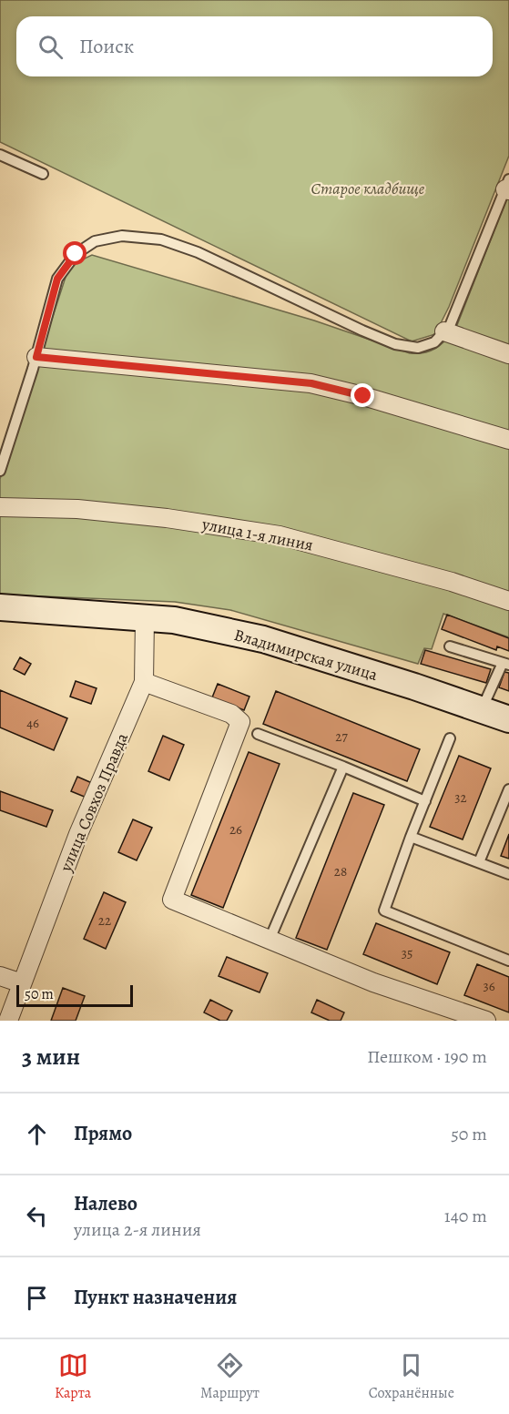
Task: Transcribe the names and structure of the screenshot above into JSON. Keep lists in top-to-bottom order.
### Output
{
  "streets": {
    "street": ["улица 1-я линия", "Владимирская улица", "улица Совхоз Правда"]
  },
  "crossings": [
    ["Владимирская улица", "улица Совхоз Правда"]
  ],
  "parks": ["Старое кладбище"],
  "house_numbers": [
    "46",
    "27",
    "32",
    "26",
    "28",
    "22",
    "35",
    "36"
  ],
  "scale_bar": "50 m",
  "page": {
    "search": "Поиск",
    "scale": "50 m",
    "heading": ["3 мин", "Пешком · 190 m"],
    "list": [
      ["Прямо", "50 m"],
      ["Налево", "улица 2-я линия", "140 m"],
      "Пункт назначения"
    ],
    "nav": ["Карта", "Маршрут", "Сохранённые"]
  }
}
